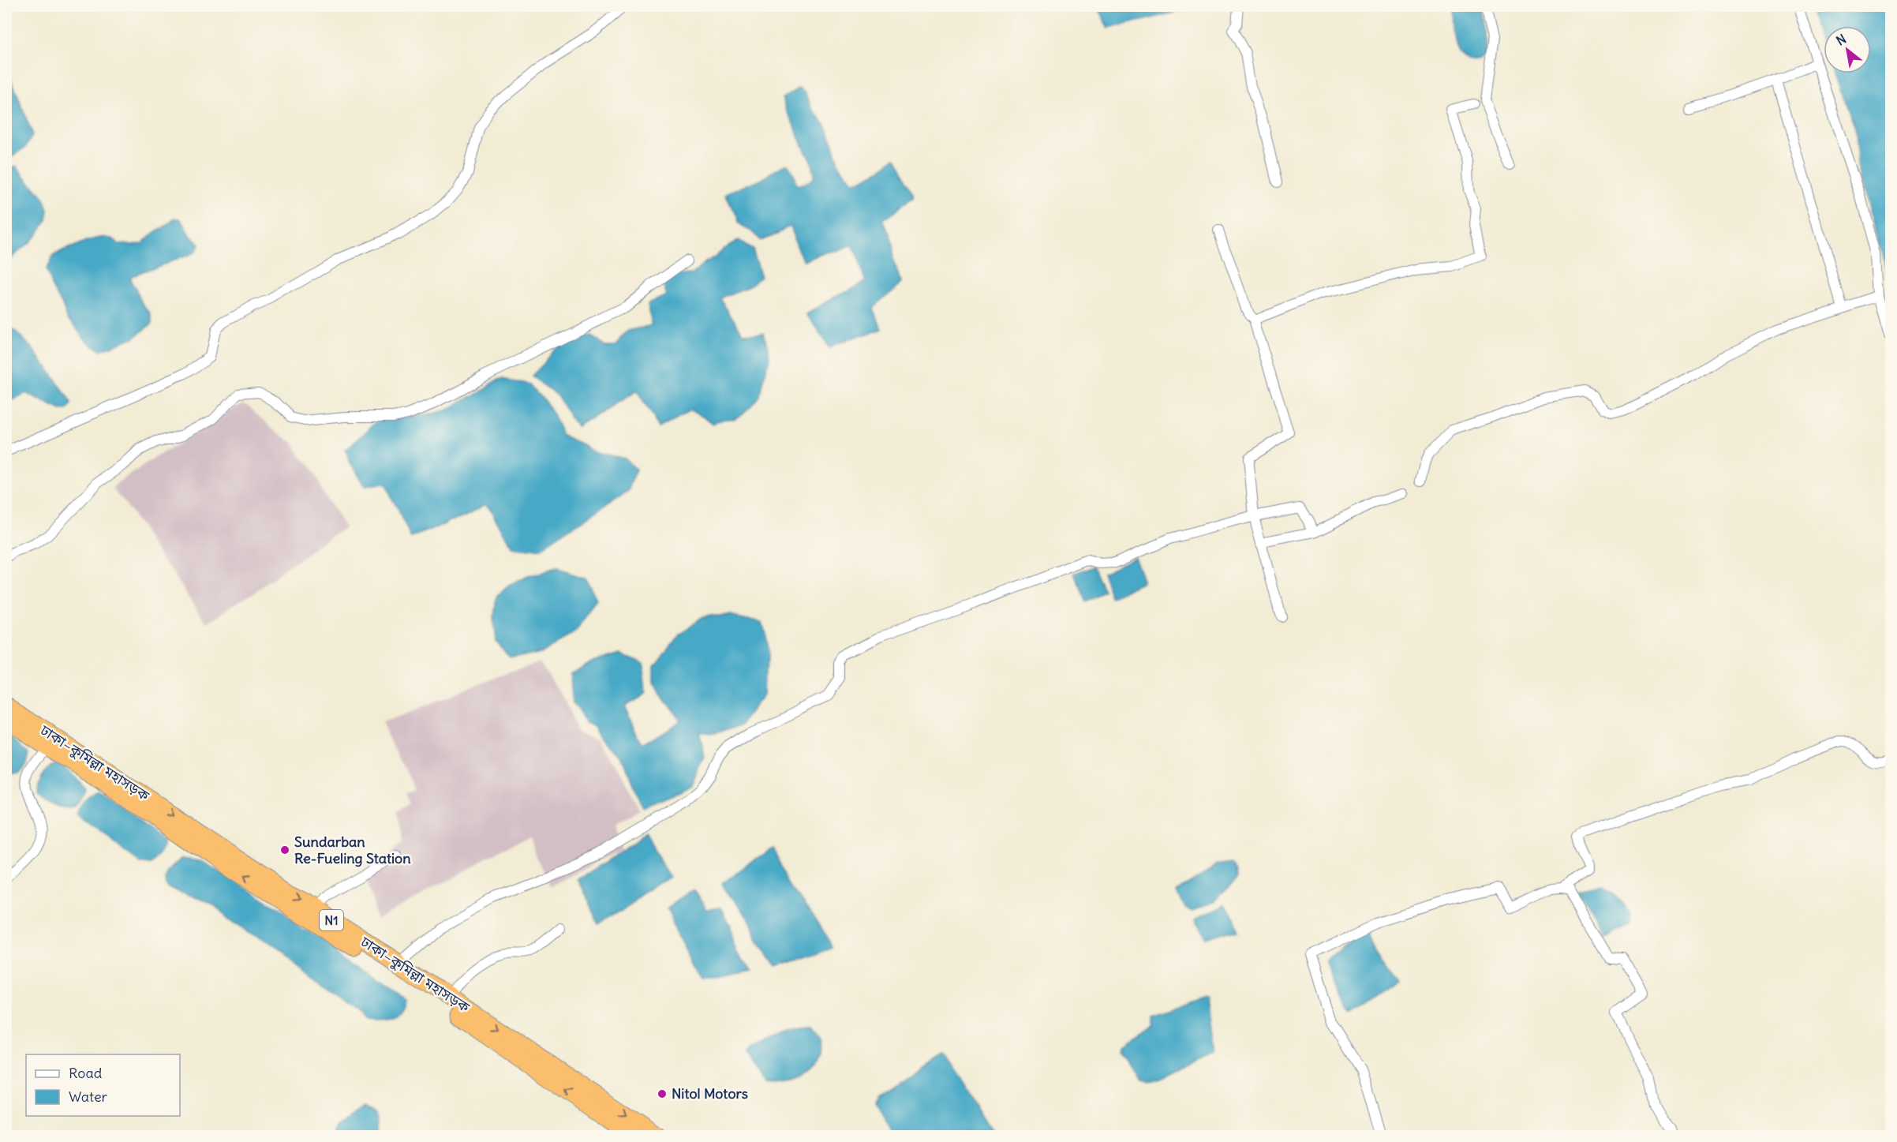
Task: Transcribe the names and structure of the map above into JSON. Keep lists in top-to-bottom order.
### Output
{
  "streets": {
    "highway": ["ঢাকা–কুমিল্লা মহাসড়ক", "N1"]
  },
  "places": ["Sundarban Re-Fueling Station", "Nitol Motors"],
  "legend": ["Road", "Water"],
  "north": "top left"
}
